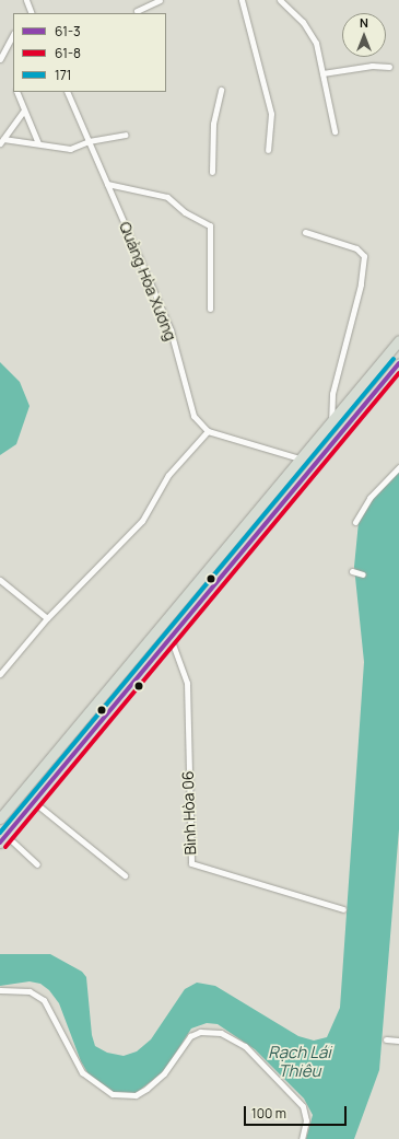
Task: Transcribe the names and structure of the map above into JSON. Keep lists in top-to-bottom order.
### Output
{
  "streets": {
    "street": ["Quảng Hòa Xương", "Bình Hòa 06"]
  },
  "water": ["Rạch Lái Thiêu"],
  "lines": ["transit line 171", "transit line 61-3", "transit line 61-8"],
  "legend": ["61-3", "61-8", "171"],
  "scale_bar": "100 m",
  "north": "top"
}
